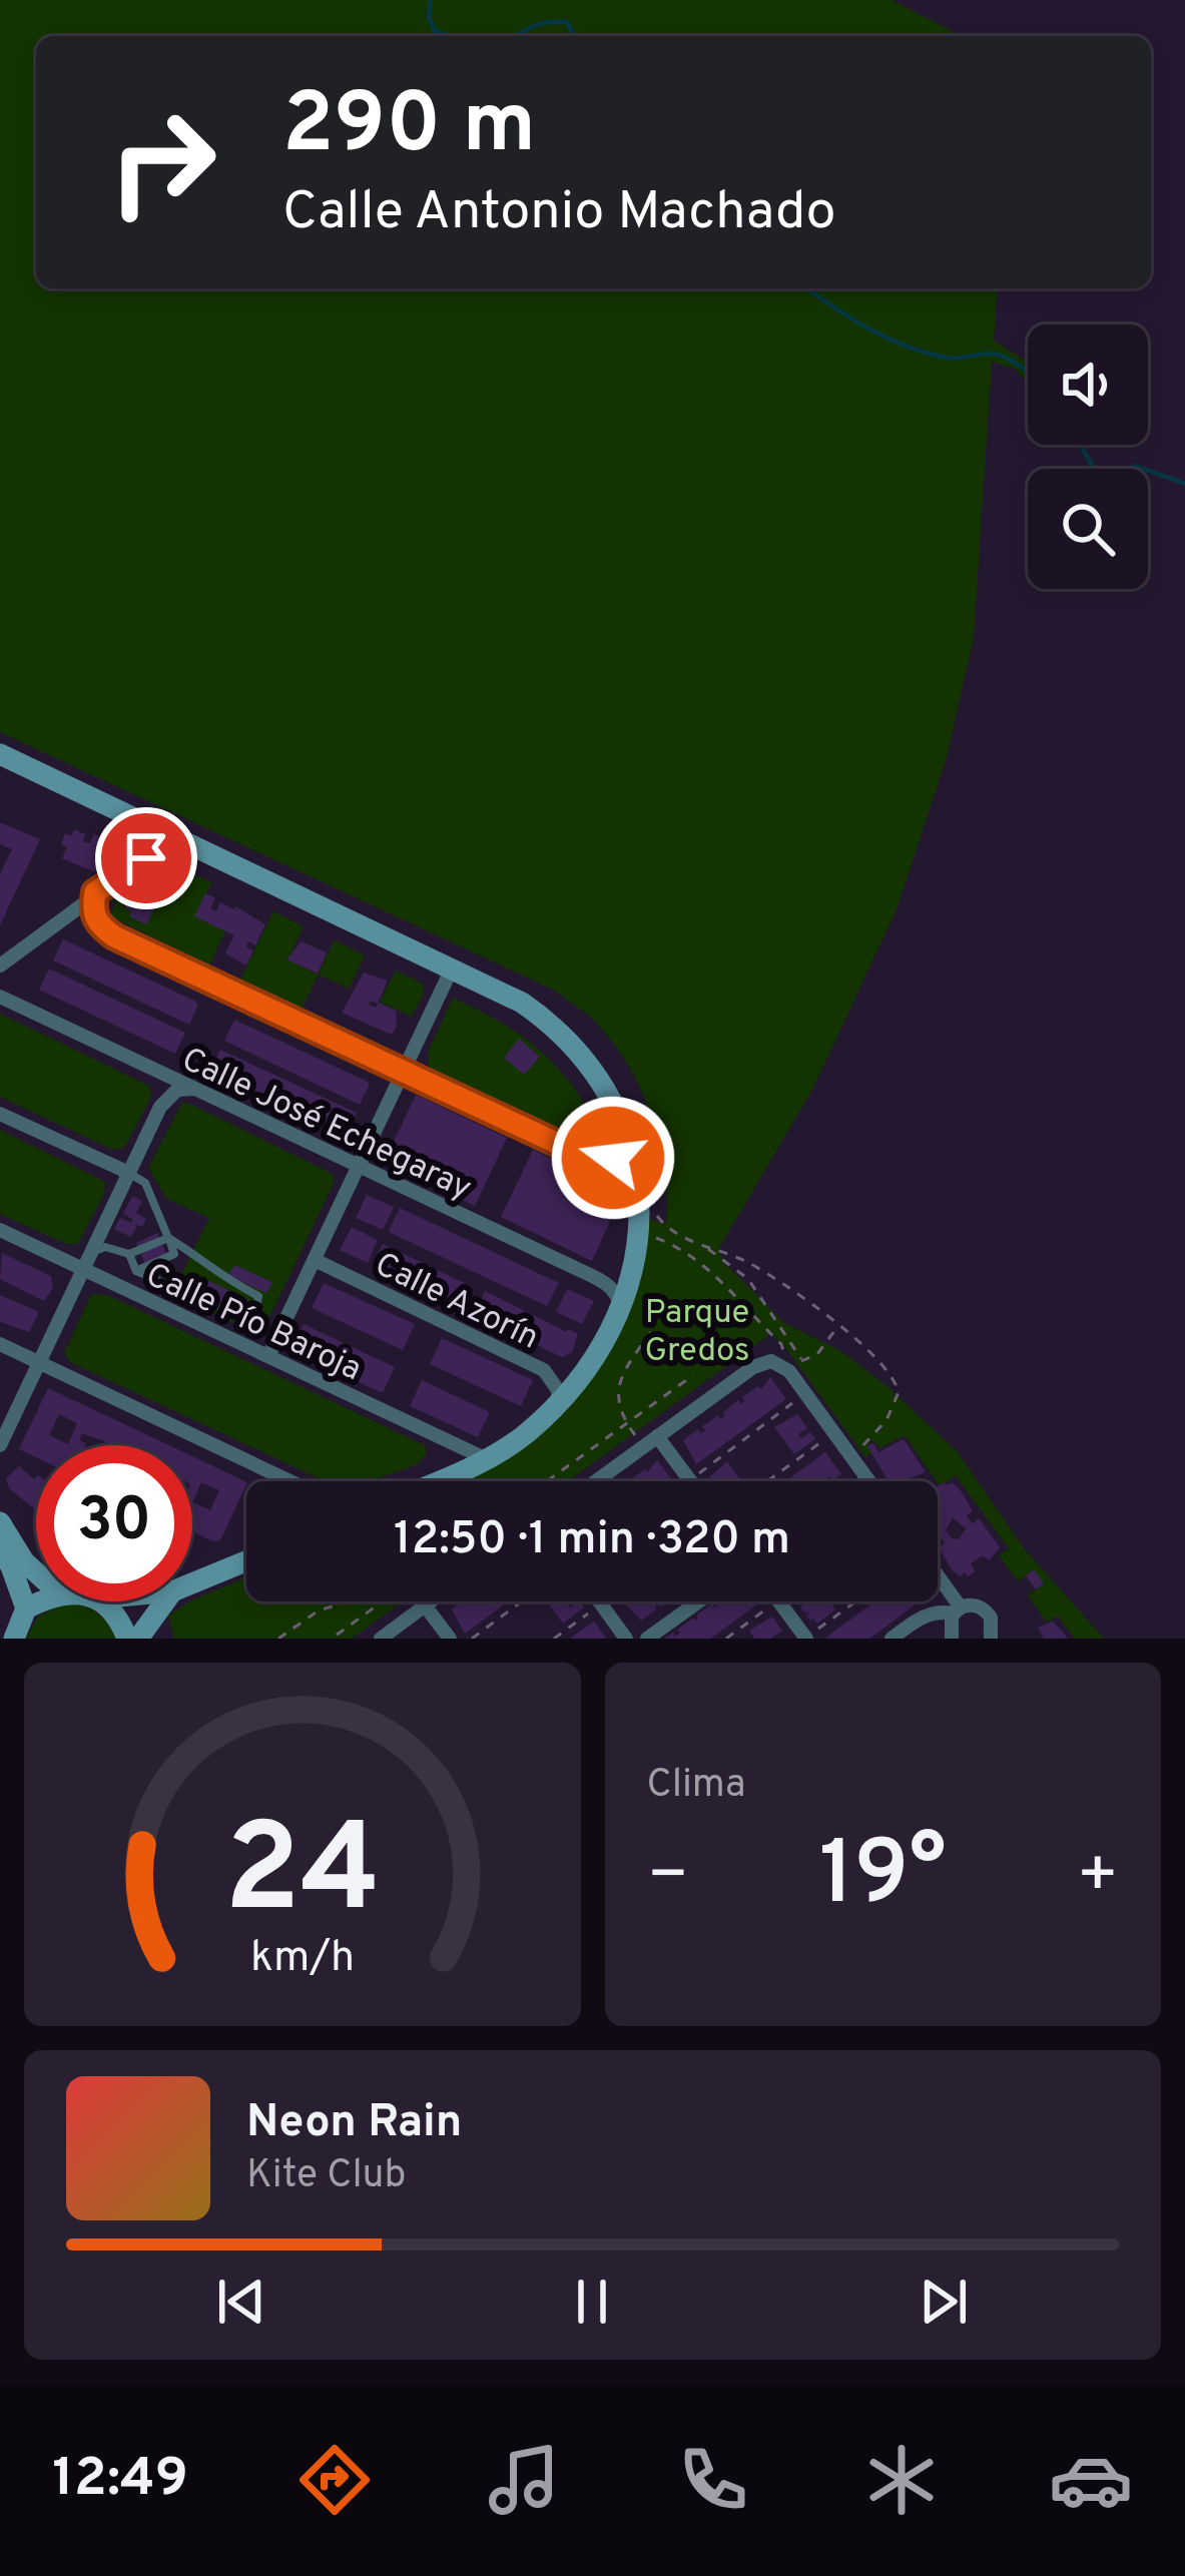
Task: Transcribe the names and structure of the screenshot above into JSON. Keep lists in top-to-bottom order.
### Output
{
  "streets": {
    "street": ["Calle José Echegaray", "Calle Azorín", "Calle Pío Baroja"]
  },
  "parks": ["Parque Gredos"],
  "page": {
    "turn": ["290 m", "Calle Antonio Machado"],
    "limit": "30",
    "trip": "12:50 · 1 min · 320 m",
    "tile": "Clima",
    "heat": ["−", "19°", "+"],
    "song": ["Neon Rain", "Kite Club"],
    "tabs": "12:49",
    "gauge": ["24", "km/h"]
  }
}
